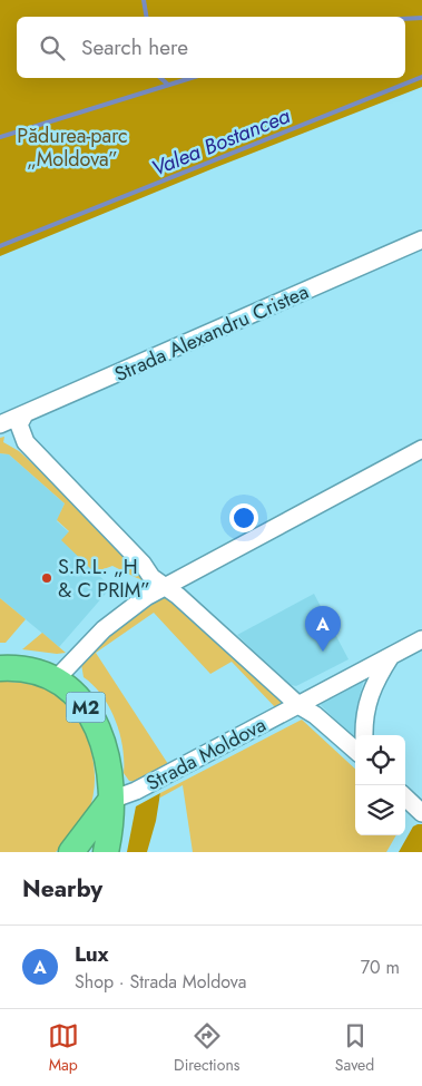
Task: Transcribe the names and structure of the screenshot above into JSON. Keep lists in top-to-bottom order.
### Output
{
  "streets": {
    "highway": ["M2"],
    "street": ["Strada Alexandru Cristea", "Strada Moldova"]
  },
  "crossings": [
    ["M2", "Strada Moldova"]
  ],
  "water": ["Valea Bostancea"],
  "parks": ["Pădurea-parc „Moldova”"],
  "places": ["S.R.L. „H & C PRIM”"],
  "page": {
    "search": "Search here",
    "pins": "A",
    "heading": "Nearby",
    "list": [
      {
        "mark": "A",
        "name": "Lux",
        "note": "Shop · Strada Moldova",
        "value": "70 m"
      }
    ],
    "nav": ["Map", "Directions", "Saved"]
  }
}
